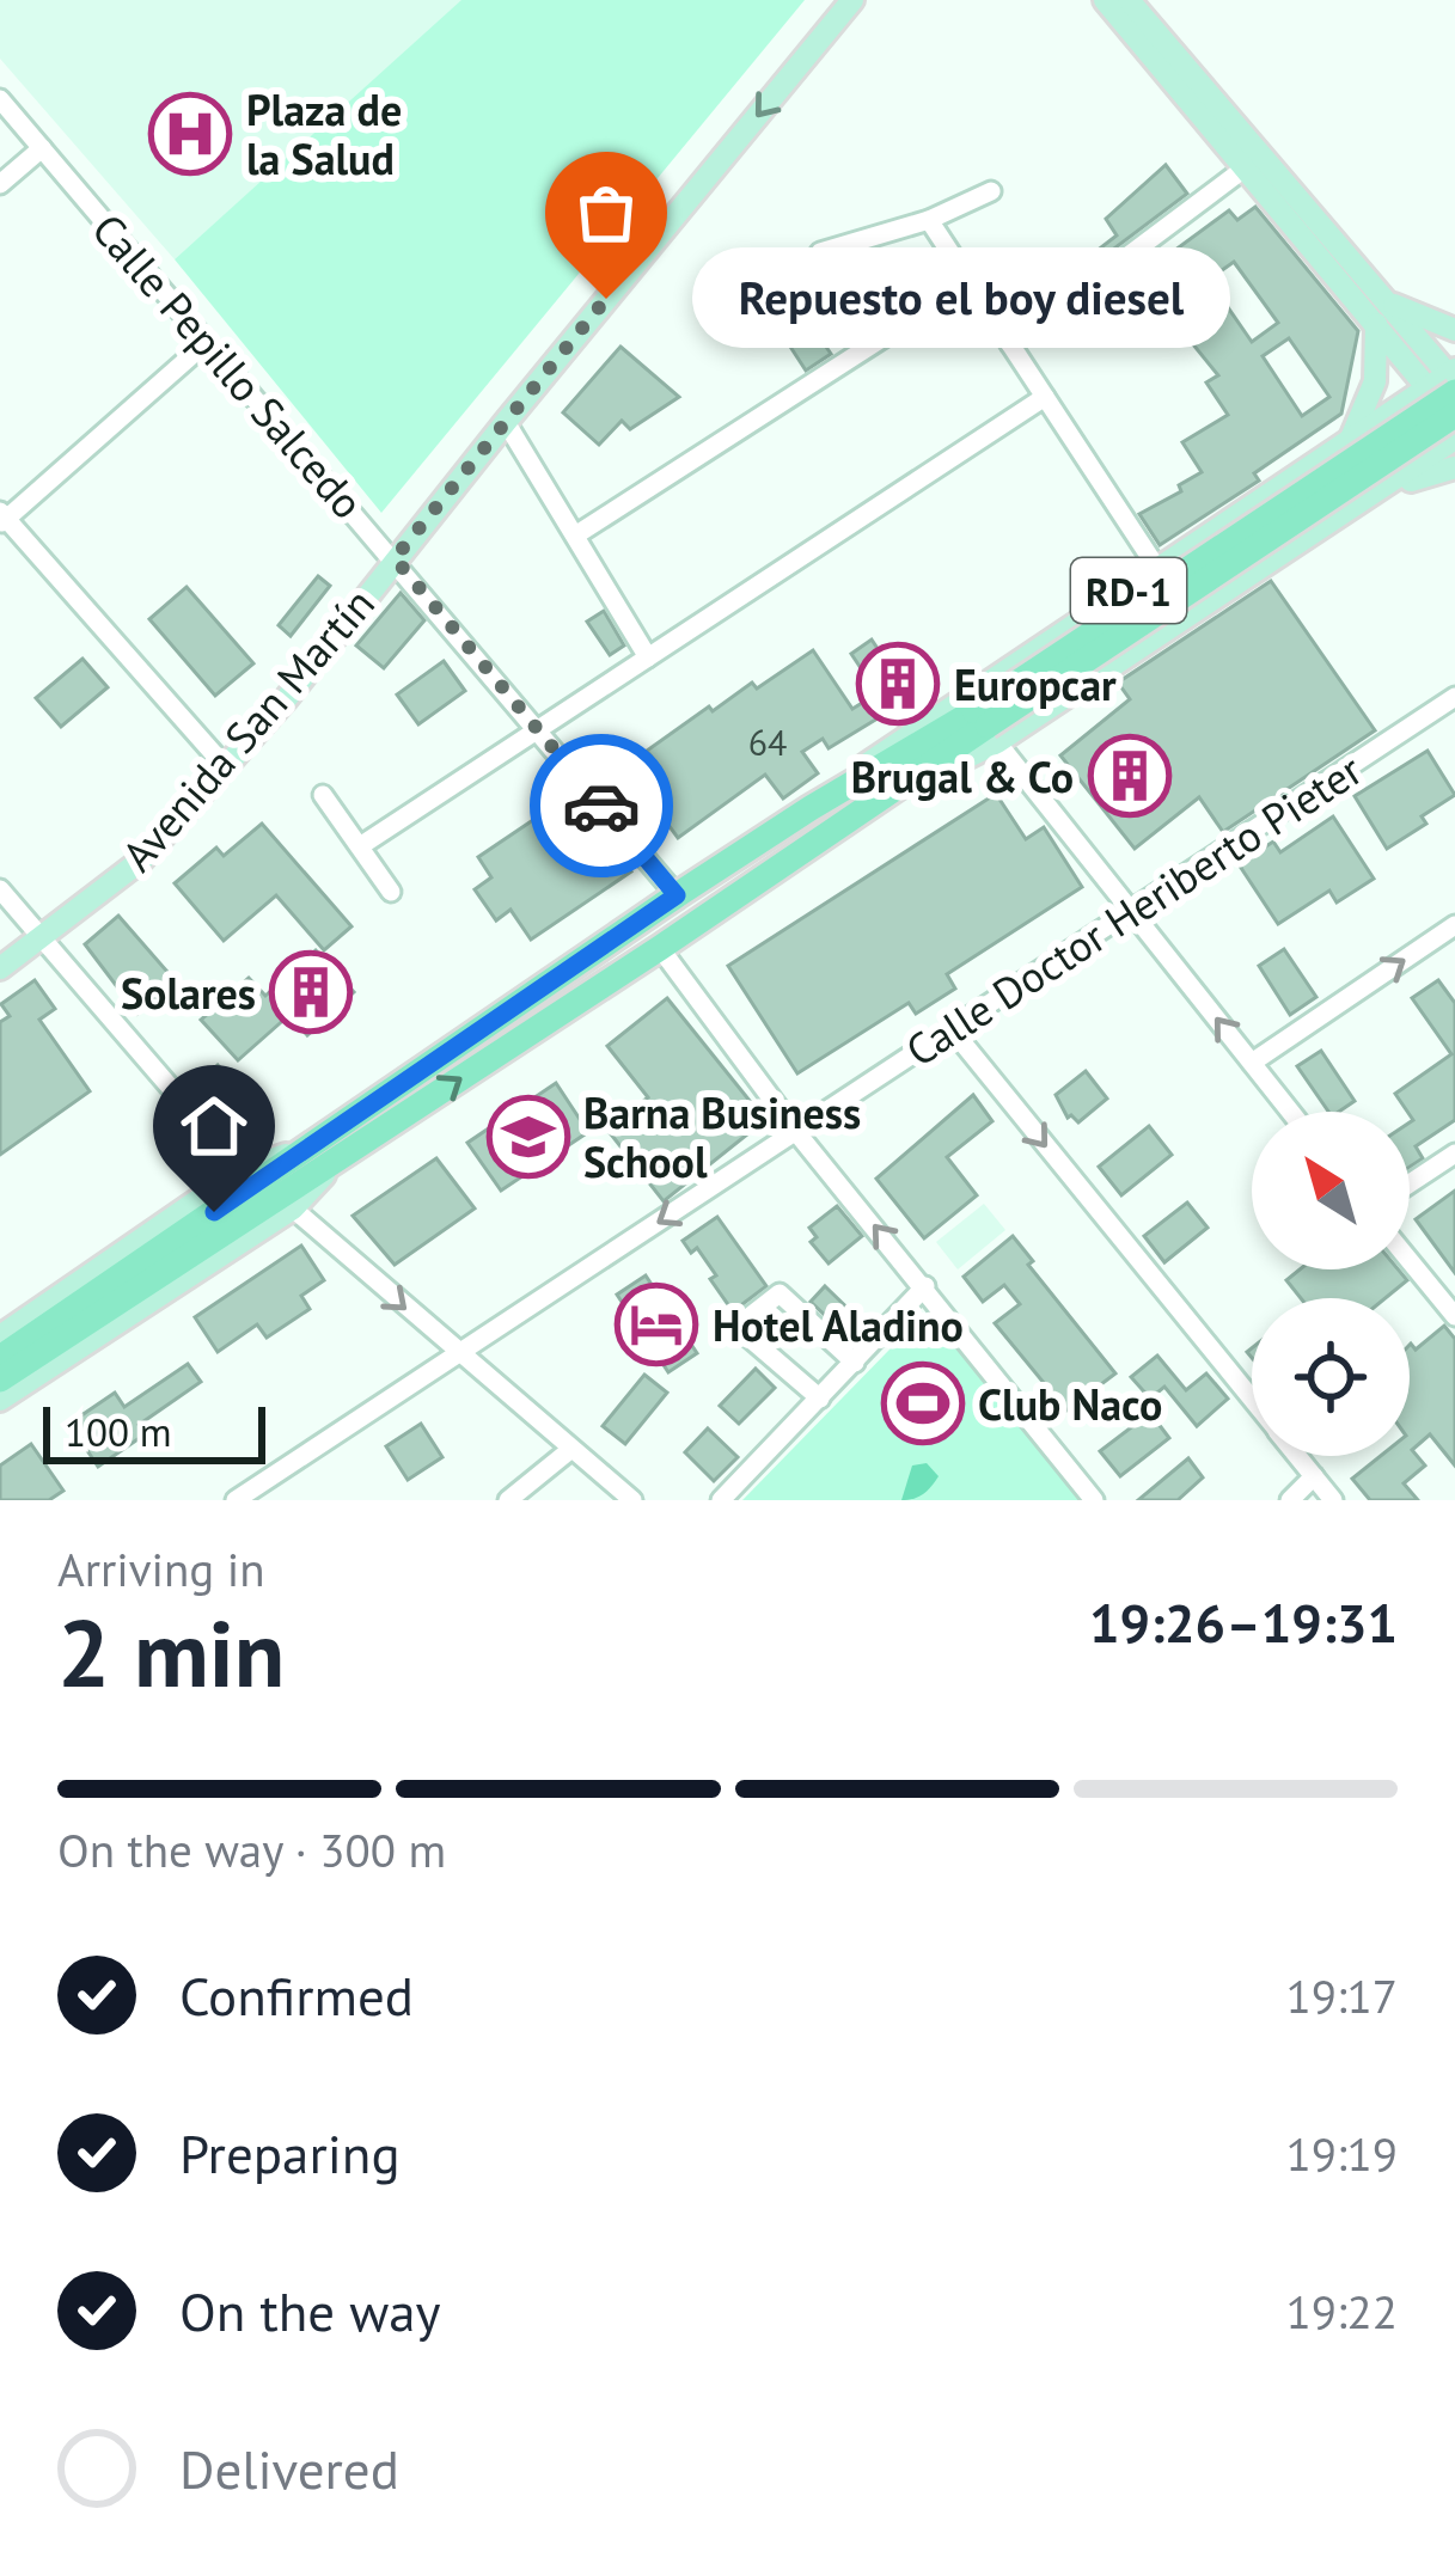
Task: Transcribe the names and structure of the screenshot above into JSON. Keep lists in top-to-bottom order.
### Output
{
  "streets": {
    "highway": ["RD-1"],
    "main road": ["Avenida San Martín"],
    "street": ["Calle Pepillo Salcedo", "Calle Doctor Heriberto Pieter"]
  },
  "crossings": [
    ["Calle Pepillo Salcedo", "RD-1"],
    ["Calle Pepillo Salcedo", "Avenida San Martín"]
  ],
  "one_way": ["Avenida San Martín"],
  "places": {
    "hospital": ["Plaza de la Salud"],
    "other": ["Repuesto el boy diesel"],
    "building": ["Europcar", "Brugal & Co", "Solares"],
    "school or university": ["Barna Business School"],
    "hotel": ["Hotel Aladino"],
    "sports": ["Club Naco"]
  },
  "house_numbers": ["64"],
  "scale_bar": "100 m",
  "north": "top left",
  "page": {
    "bubble": "Repuesto el boy diesel",
    "scale": "100 m",
    "heading": ["2 min", "Arriving in", "19:26–19:31"],
    "bar": "On the way · 300 m",
    "list": [
      ["Confirmed", "19:17"],
      ["Preparing", "19:19"],
      ["On the way", "19:22"],
      "Delivered"
    ]
  }
}
